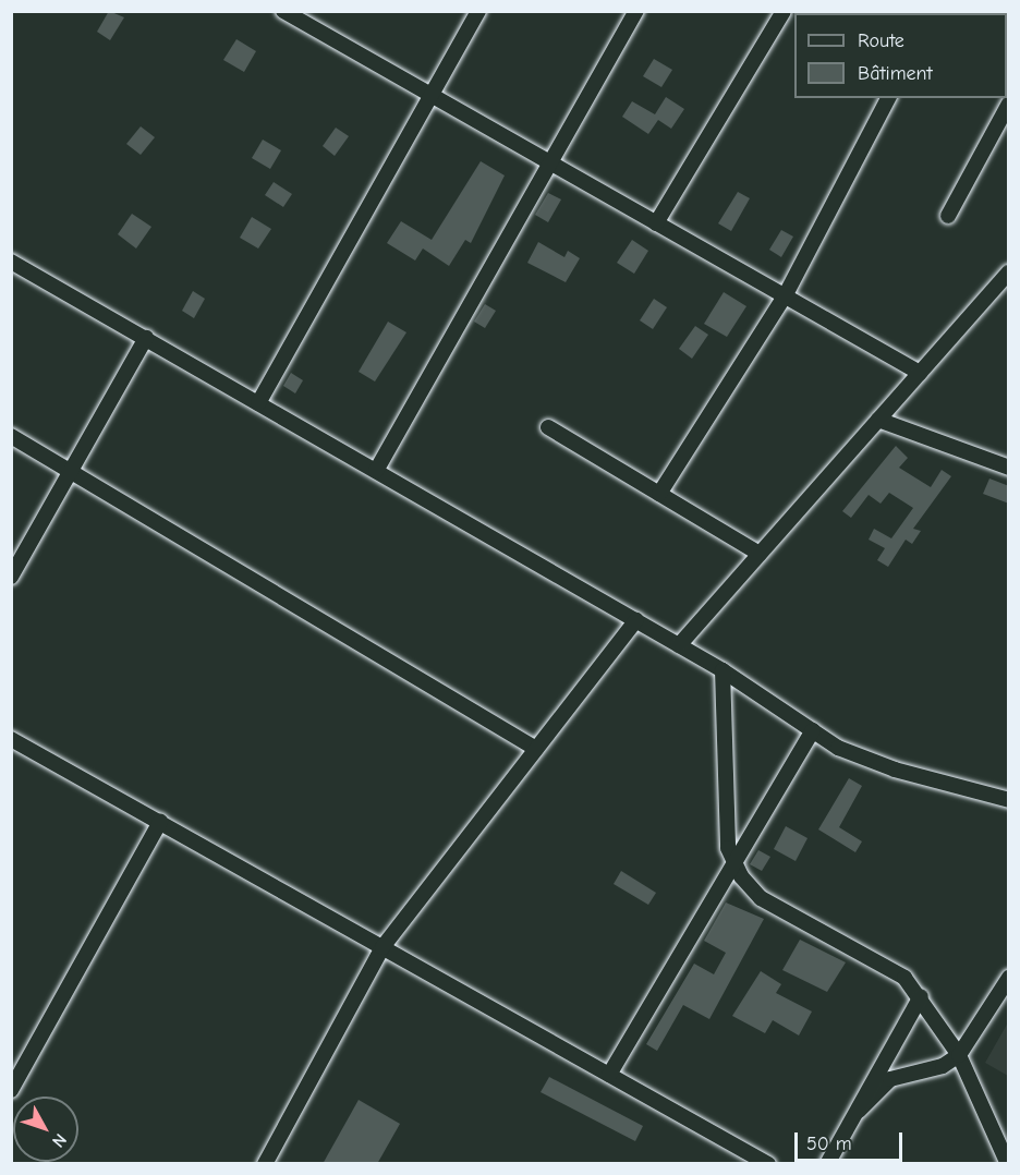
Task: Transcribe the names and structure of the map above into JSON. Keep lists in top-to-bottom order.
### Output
{
  "legend": ["Route", "Bâtiment"],
  "scale_bar": "50 m",
  "north": "bottom right"
}
